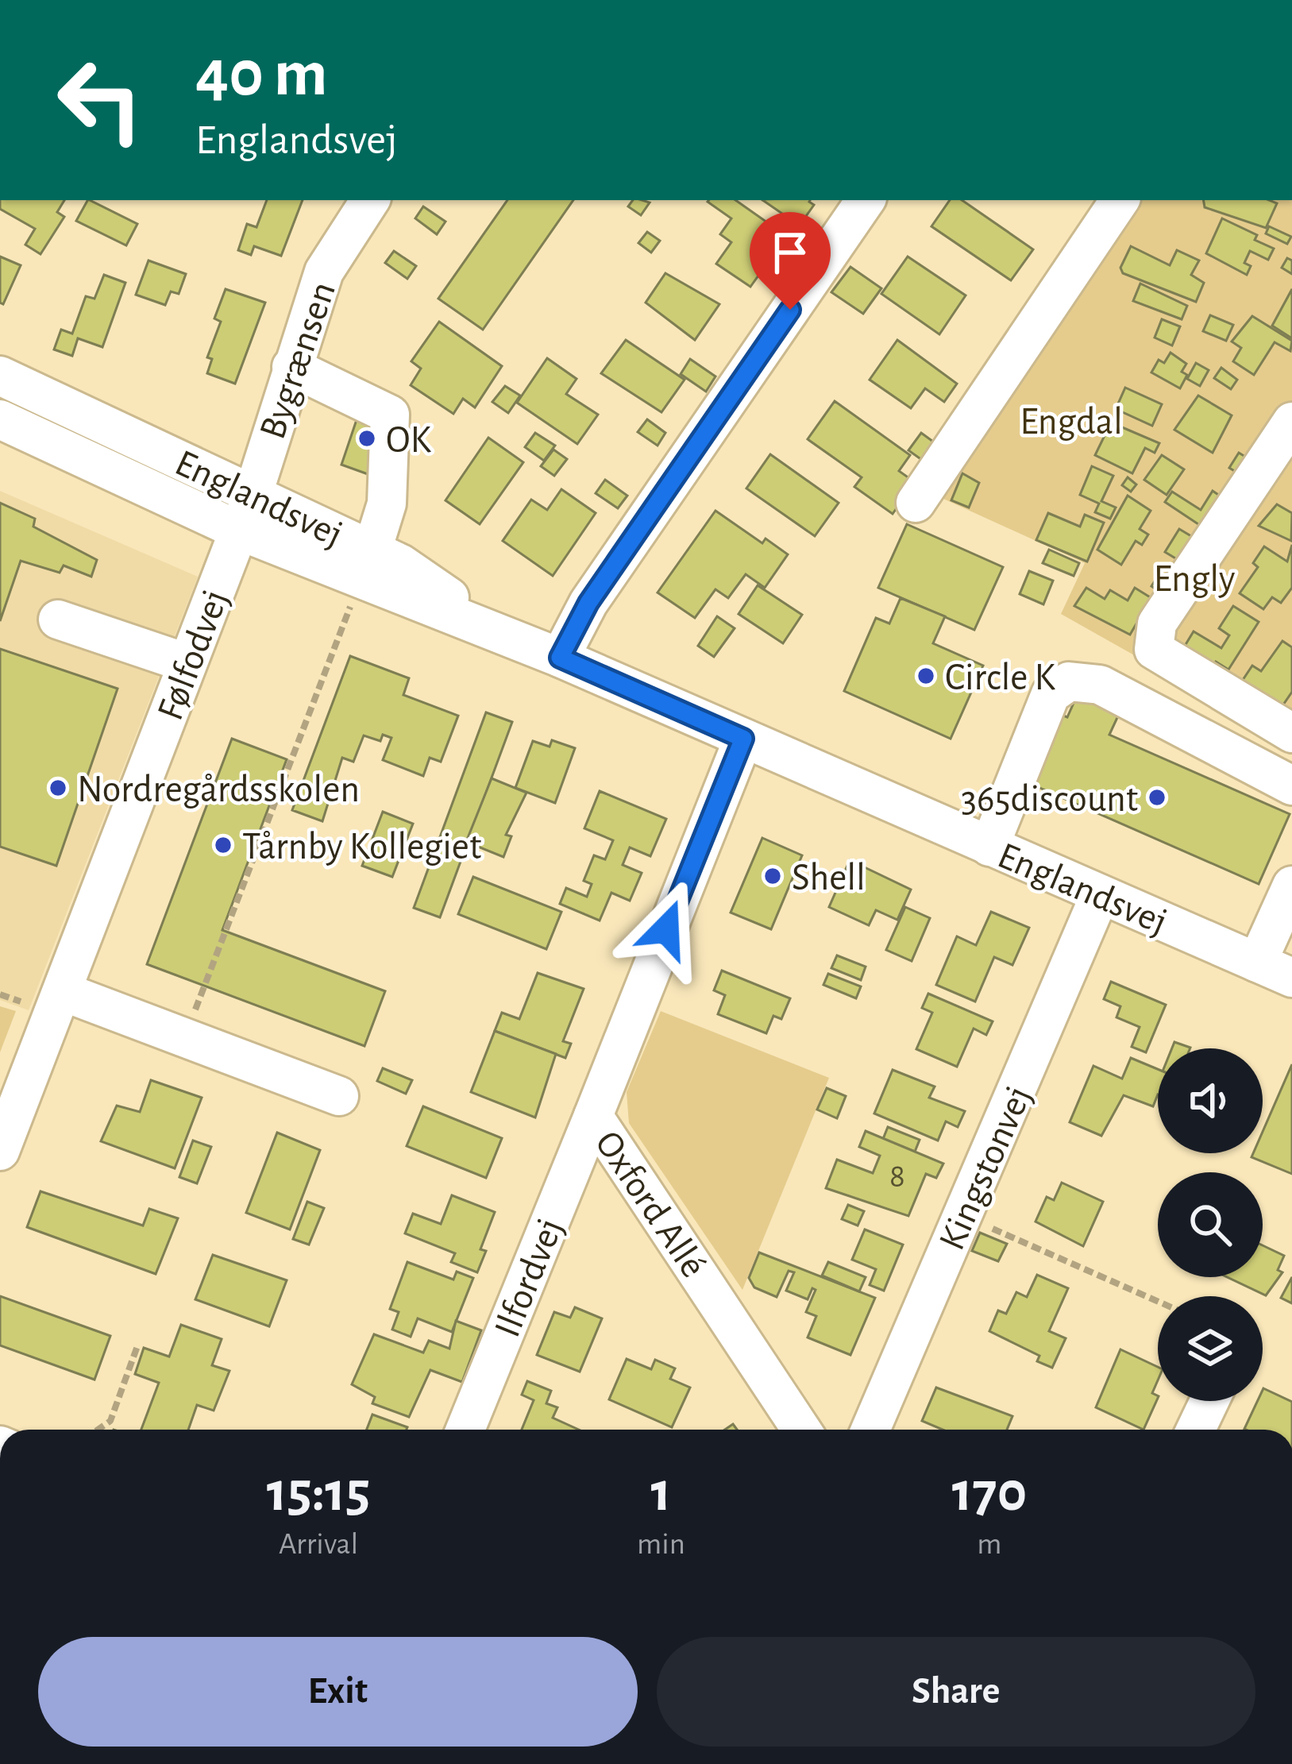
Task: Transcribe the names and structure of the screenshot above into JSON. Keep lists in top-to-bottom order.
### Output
{
  "streets": {
    "street": [
      "Bygrænsen",
      "Englandsvej",
      "Følfodvej",
      "Kingstonvej",
      "Oxford Allé",
      "Ilfordvej"
    ]
  },
  "crossings": [
    ["Bygrænsen", "Englandsvej"],
    ["Bygrænsen", "Følfodvej"],
    ["Englandsvej", "Følfodvej"],
    ["Englandsvej", "Kingstonvej"],
    ["Englandsvej", "Oxford Allé"],
    ["Oxford Allé", "Ilfordvej"]
  ],
  "parks": ["Engdal", "Engly"],
  "places": [
    "OK",
    "Circle K",
    "Nordregårdsskolen",
    "365discount",
    "Tårnby Kollegiet",
    "Shell"
  ],
  "house_numbers": ["8"],
  "page": {
    "turn": ["40 m", "Englandsvej"],
    "eta": [
      "15:15",
      "Arrival",
      "1",
      "min",
      "170",
      "m"
    ],
    "buttons": ["Exit", "Share"]
  }
}
